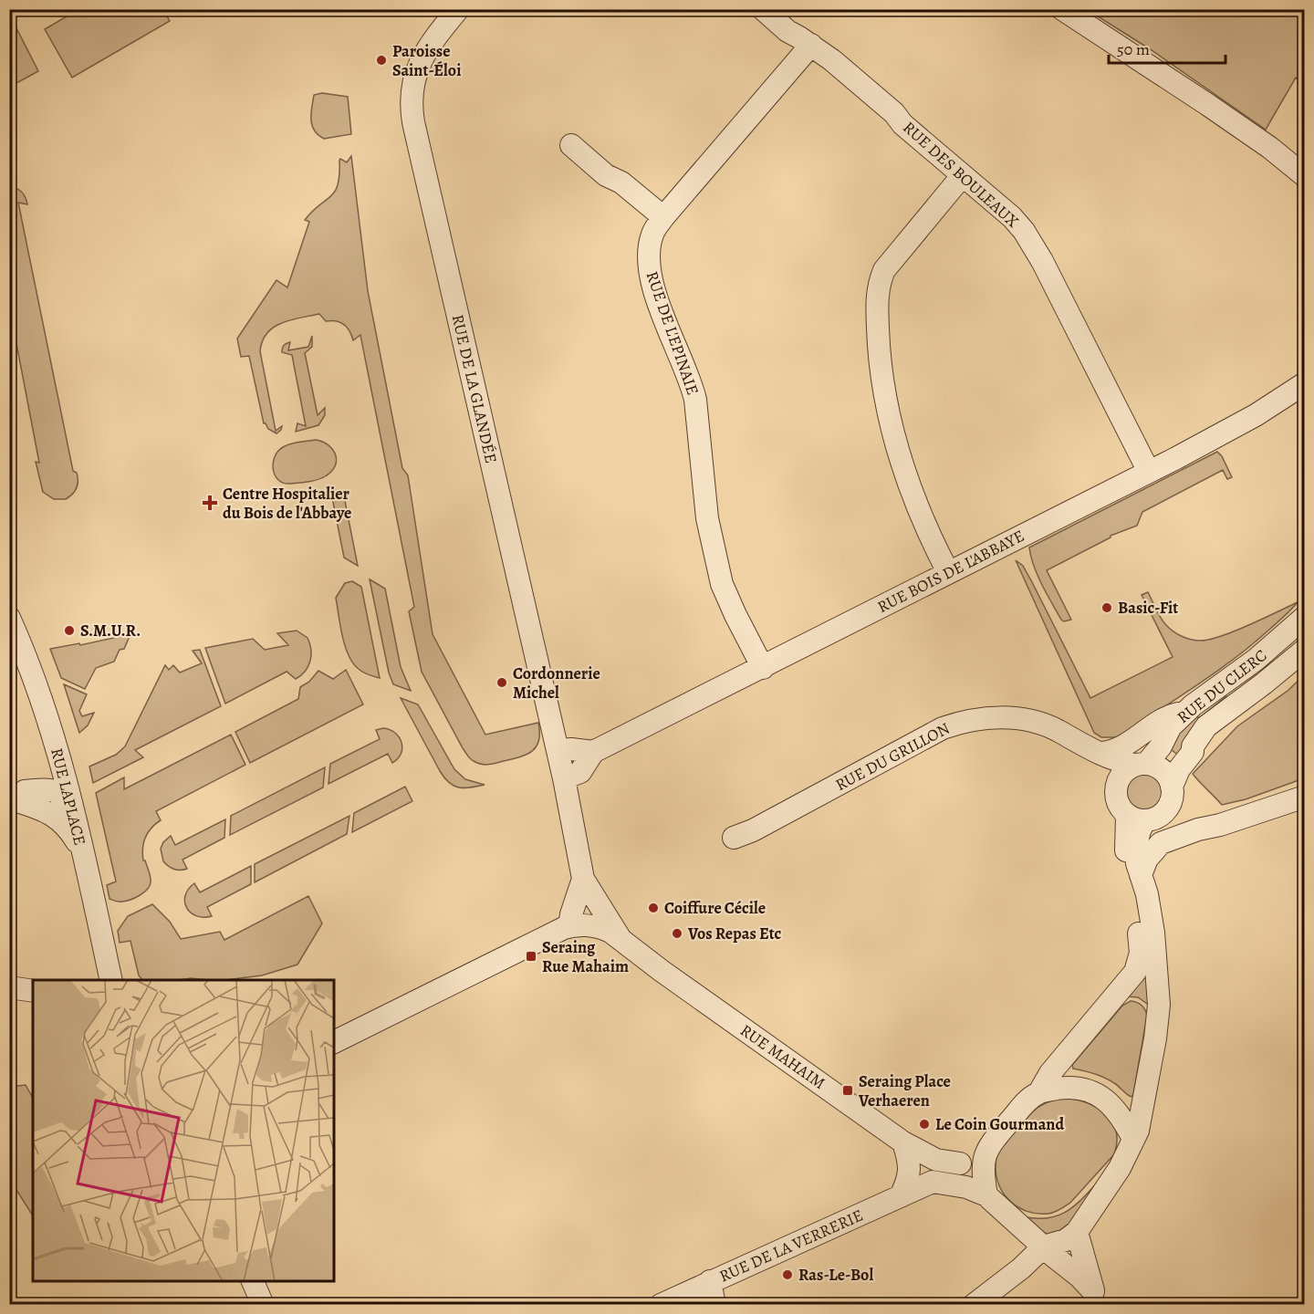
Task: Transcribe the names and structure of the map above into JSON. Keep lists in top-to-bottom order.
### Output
{
  "streets": {
    "street": [
      "RUE DES BOULEAUX",
      "RUE DE L'EPINAIE",
      "RUE DE LA GLANDÉE",
      "RUE BOIS DE L'ABBAYE",
      "RUE DU CLERC",
      "RUE DU GRILLON",
      "RUE LAPLACE",
      "RUE MAHAIM",
      "RUE DE LA VERRERIE"
    ]
  },
  "crossings": [
    ["RUE DES BOULEAUX", "RUE DE L'EPINAIE"],
    ["RUE DES BOULEAUX", "RUE BOIS DE L'ABBAYE"],
    ["RUE DE L'EPINAIE", "RUE BOIS DE L'ABBAYE"],
    ["RUE DE LA GLANDÉE", "RUE BOIS DE L'ABBAYE"],
    ["RUE DE LA GLANDÉE", "RUE MAHAIM"],
    ["RUE BOIS DE L'ABBAYE", "RUE MAHAIM"],
    ["RUE DU CLERC", "RUE DU GRILLON"],
    ["RUE MAHAIM", "RUE DE LA VERRERIE"]
  ],
  "places": {
    "other": [
      "Paroisse Saint-Éloi",
      "Basic-Fit",
      "S.M.U.R.",
      "Cordonnerie Michel",
      "Coiffure Cécile",
      "Vos Repas Etc",
      "Le Coin Gourmand",
      "Ras-Le-Bol"
    ],
    "health": ["Centre Hospitalier du Bois de l'Abbaye"],
    "transit": ["Seraing Rue Mahaim", "Seraing Place Verhaeren"]
  },
  "scale_bar": "50 m"
}
